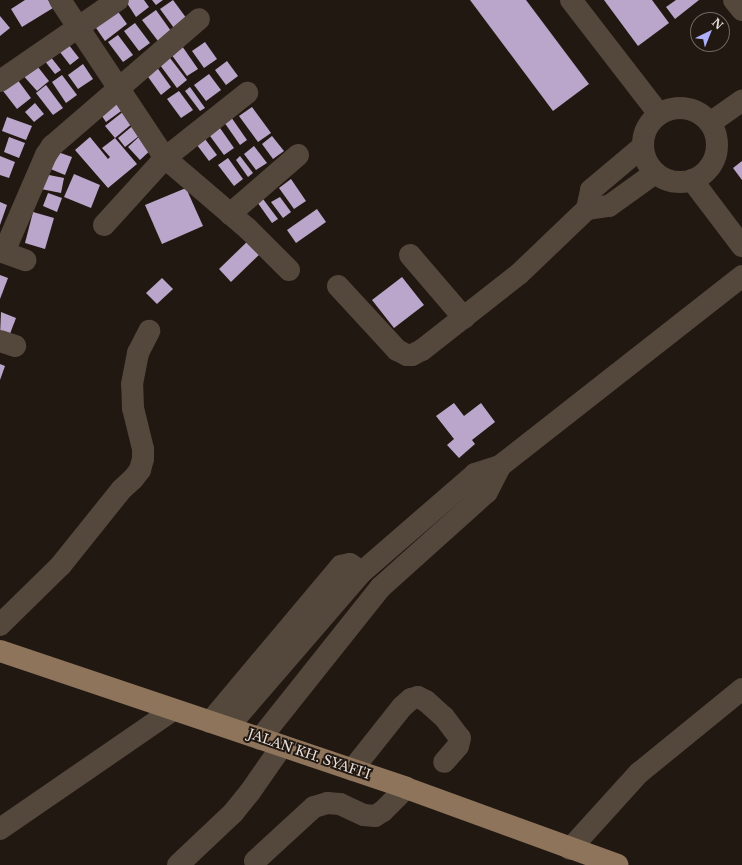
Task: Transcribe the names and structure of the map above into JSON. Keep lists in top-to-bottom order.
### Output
{
  "streets": {
    "main road": ["JALAN KH. SYAFI'I"]
  },
  "north": "top right"
}
